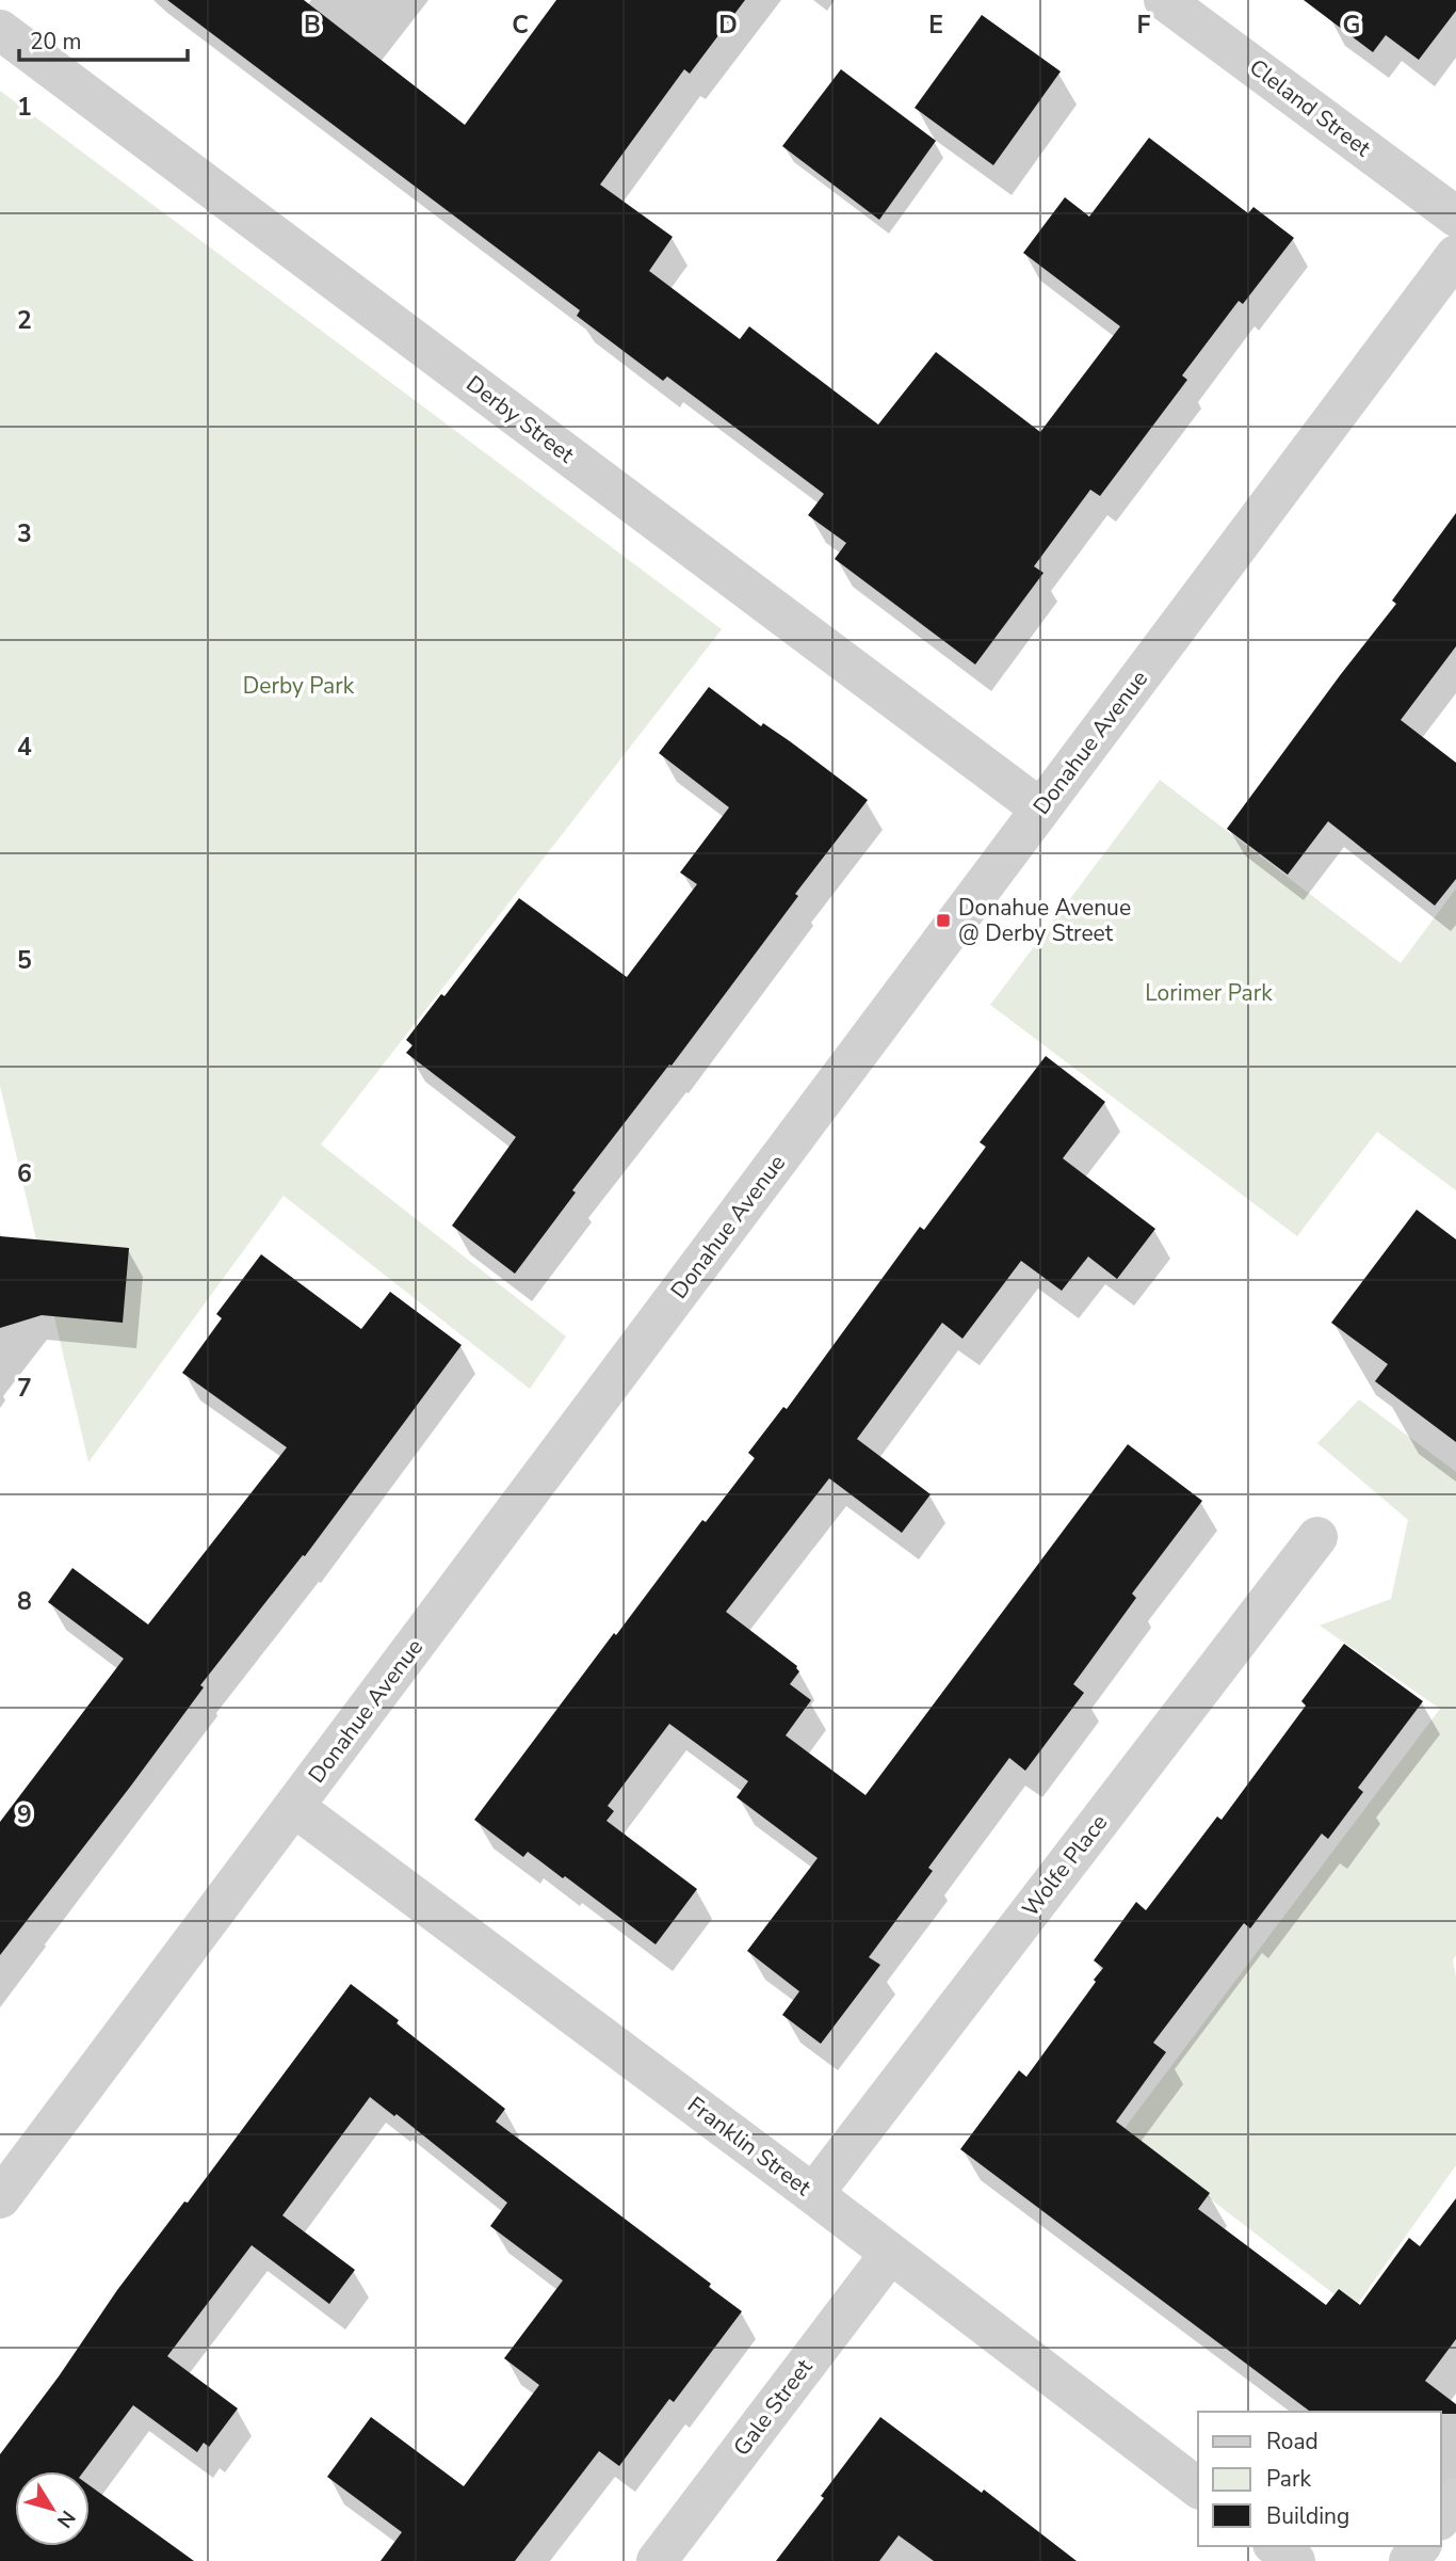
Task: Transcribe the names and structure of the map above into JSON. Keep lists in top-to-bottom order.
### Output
{
  "streets": {
    "street": [
      "Cleland Street",
      "Derby Street",
      "Donahue Avenue",
      "Wolfe Place",
      "Franklin Street",
      "Gale Street"
    ]
  },
  "crossings": [
    ["Derby Street", "Donahue Avenue"],
    ["Donahue Avenue", "Franklin Street"],
    ["Wolfe Place", "Franklin Street"],
    ["Franklin Street", "Gale Street"]
  ],
  "parks": ["Derby Park", "Lorimer Park"],
  "places": {
    "transit": ["Donahue Avenue @ Derby Street"]
  },
  "legend": ["Road", "Park", "Building"],
  "scale_bar": "20 m",
  "north": "bottom right",
  "grid": {
    "columns": [
      "B",
      "C",
      "D",
      "E",
      "F",
      "G"
    ],
    "rows": [
      "1",
      "2",
      "3",
      "4",
      "5",
      "6",
      "7",
      "8",
      "9"
    ]
  }
}
